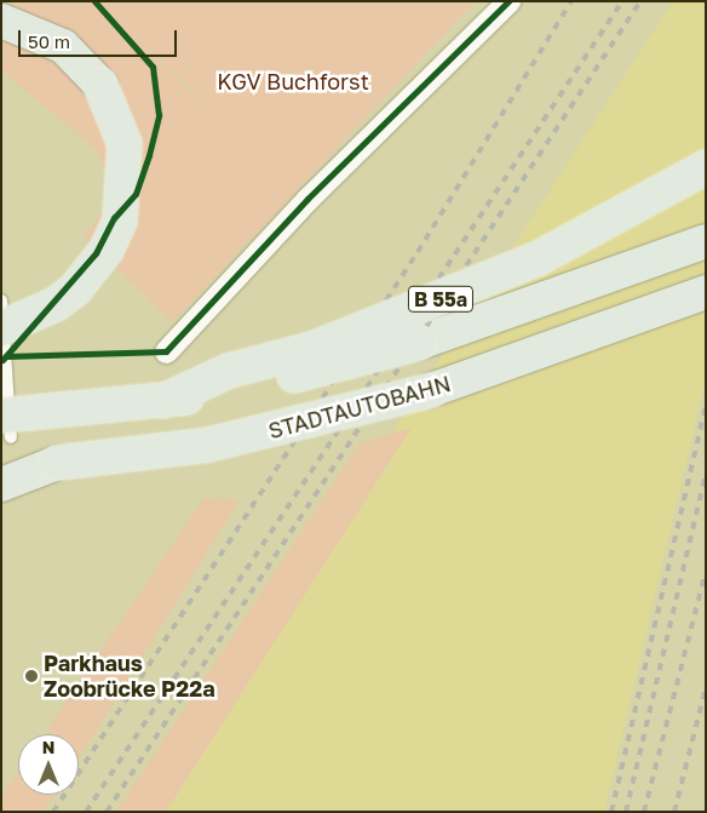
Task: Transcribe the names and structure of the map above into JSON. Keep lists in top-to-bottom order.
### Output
{
  "streets": {
    "highway": ["B 55a", "STADTAUTOBAHN"]
  },
  "crossings": [
    ["B 55a", "STADTAUTOBAHN"]
  ],
  "parks": ["KGV Buchforst"],
  "places": ["Parkhaus Zoobrücke P22a"],
  "scale_bar": "50 m",
  "north": "top"
}
